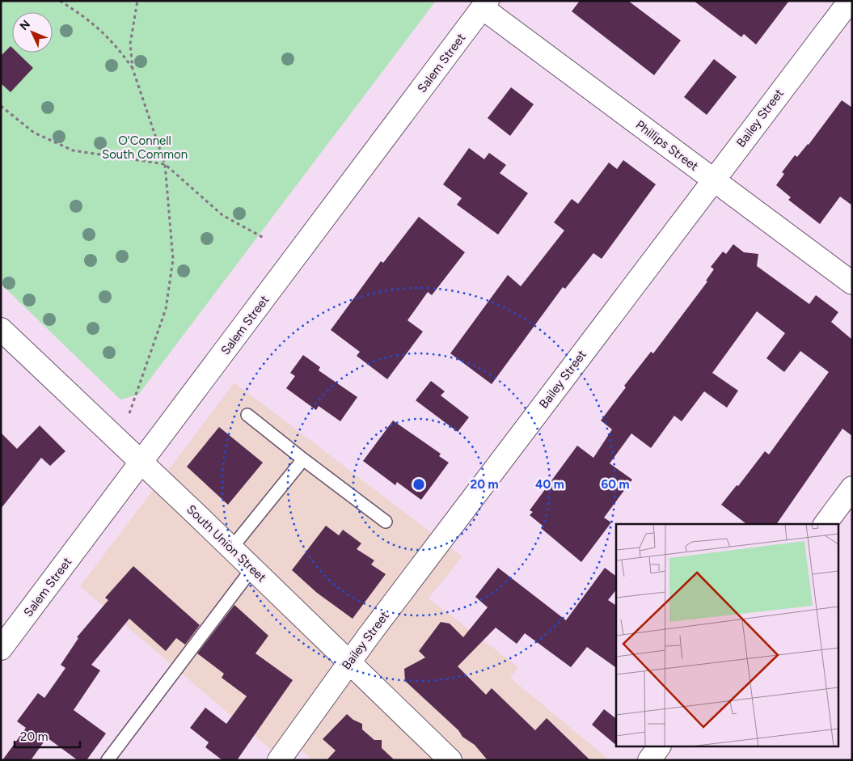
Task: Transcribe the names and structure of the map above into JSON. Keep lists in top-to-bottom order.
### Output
{
  "streets": {
    "street": [
      "Salem Street",
      "Bailey Street",
      "Phillips Street",
      "South Union Street"
    ]
  },
  "crossings": [
    ["Salem Street", "Phillips Street"],
    ["Salem Street", "South Union Street"],
    ["Bailey Street", "Phillips Street"],
    ["Bailey Street", "South Union Street"]
  ],
  "parks": ["O'Connell South Common"],
  "scale_bar": "20 m",
  "north": "top left",
  "rings": ["20 m", "40 m", "60 m"]
}
